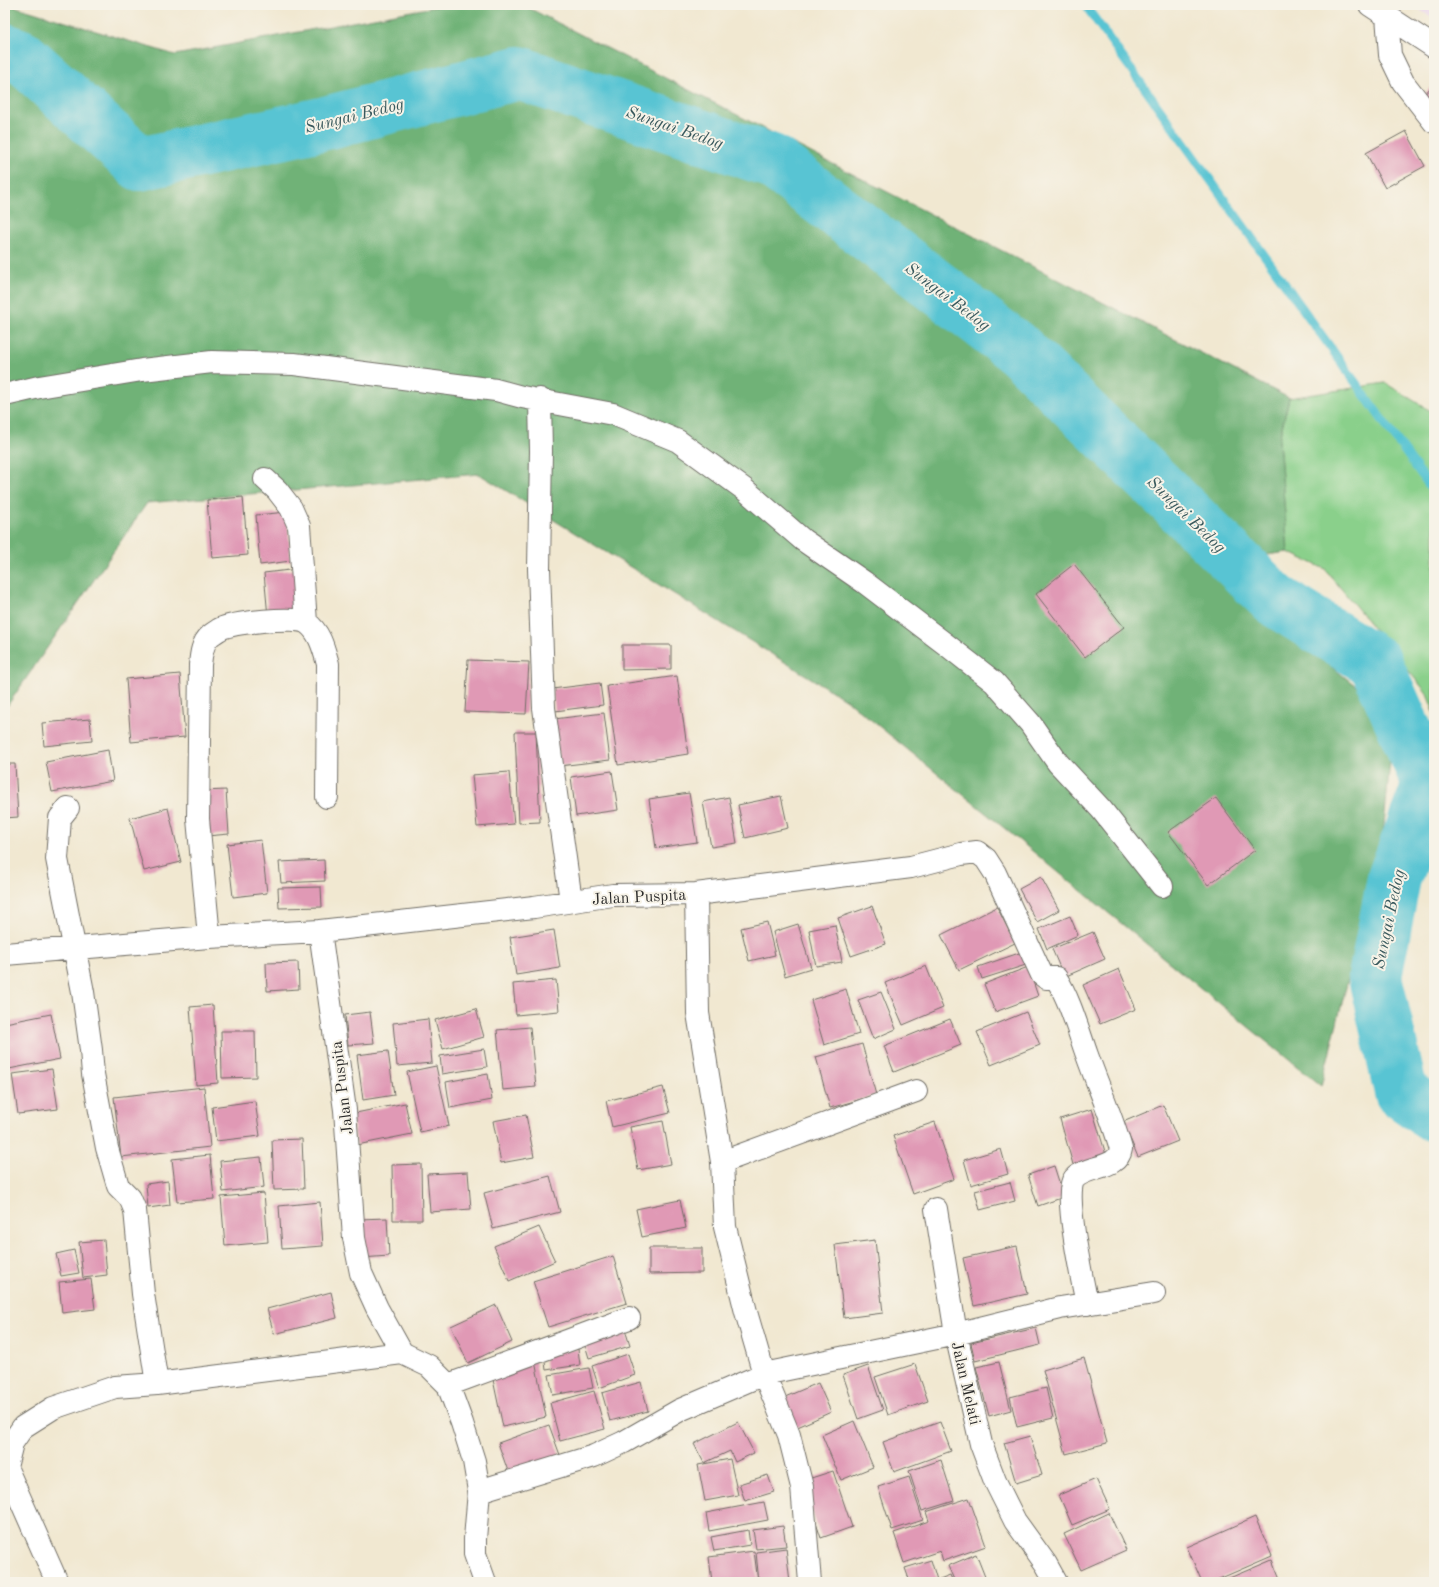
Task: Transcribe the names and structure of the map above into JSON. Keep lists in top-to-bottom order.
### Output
{
  "streets": {
    "street": ["Jalan Puspita", "Jalan Melati"]
  },
  "water": ["Sungai Bedog"]
}
